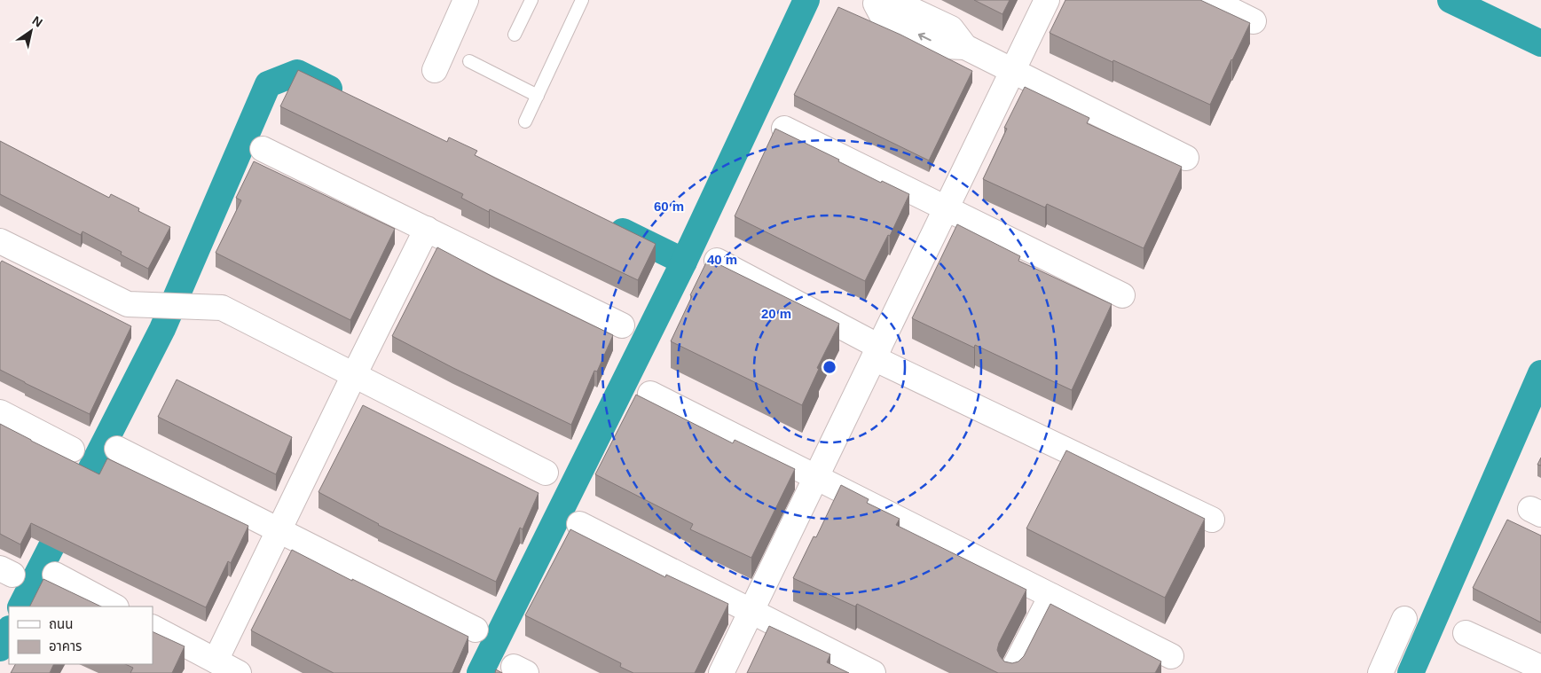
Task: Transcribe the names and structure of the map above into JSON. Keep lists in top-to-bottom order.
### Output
{
  "legend": ["ถนน", "อาคาร"],
  "north": "top right",
  "rings": ["60 m", "40 m", "20 m"]
}
